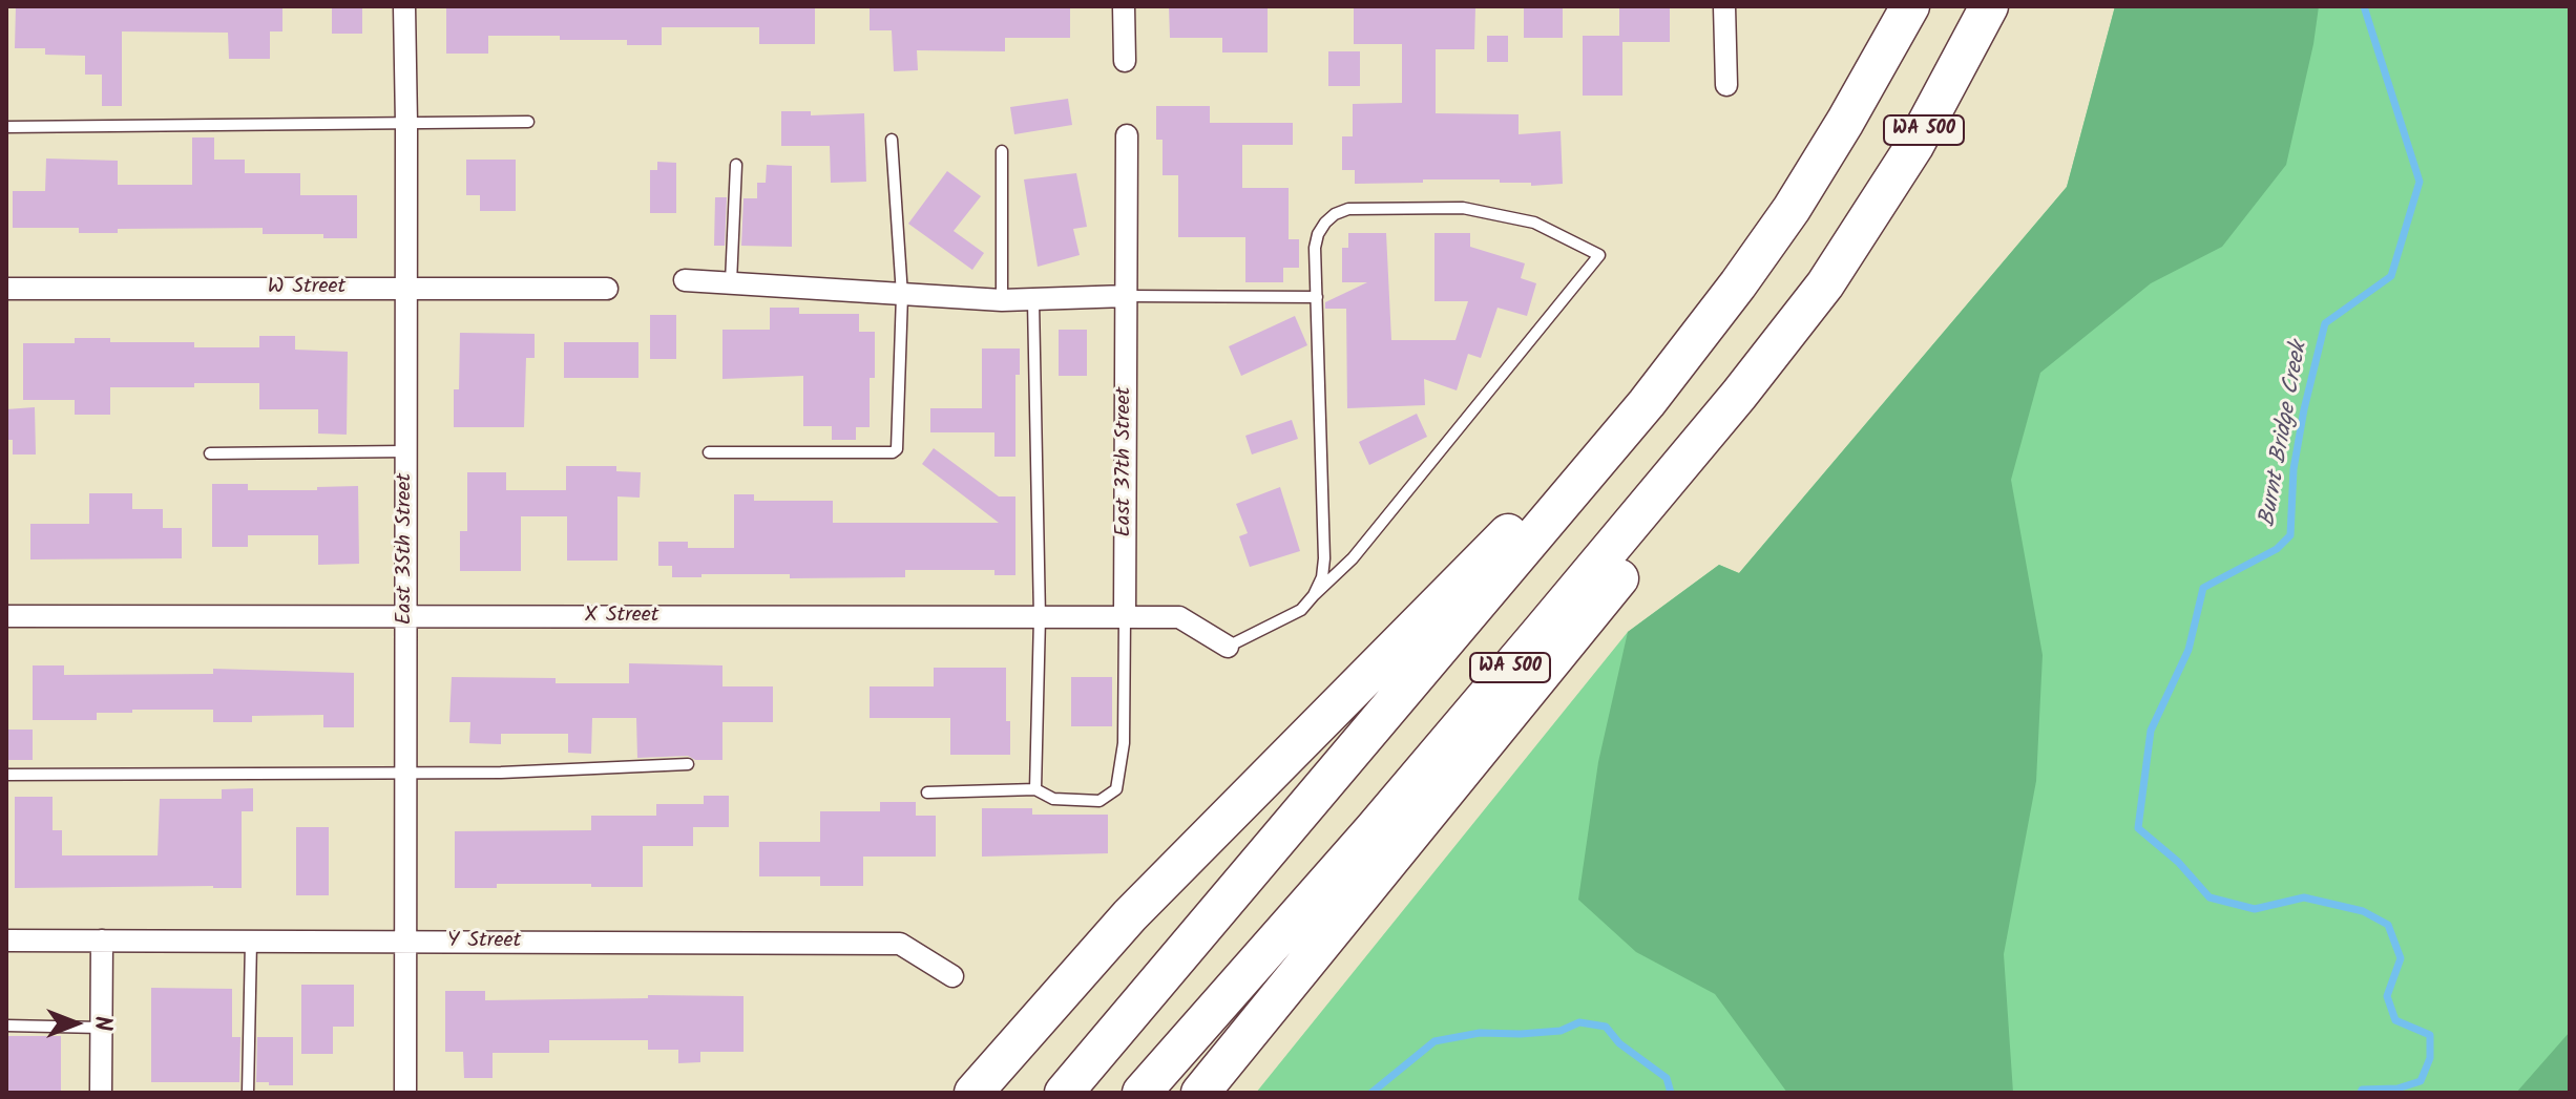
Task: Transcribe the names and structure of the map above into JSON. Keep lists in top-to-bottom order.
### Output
{
  "streets": {
    "highway": ["WA 500"],
    "street": [
      "W Street",
      "East 37th Street",
      "East 35th Street",
      "X Street",
      "Y Street"
    ]
  },
  "crossings": [
    ["W Street", "East 35th Street"],
    ["East 37th Street", "X Street"],
    ["East 35th Street", "X Street"],
    ["East 35th Street", "Y Street"]
  ],
  "water": ["Burnt Bridge Creek"],
  "north": "right"
}
